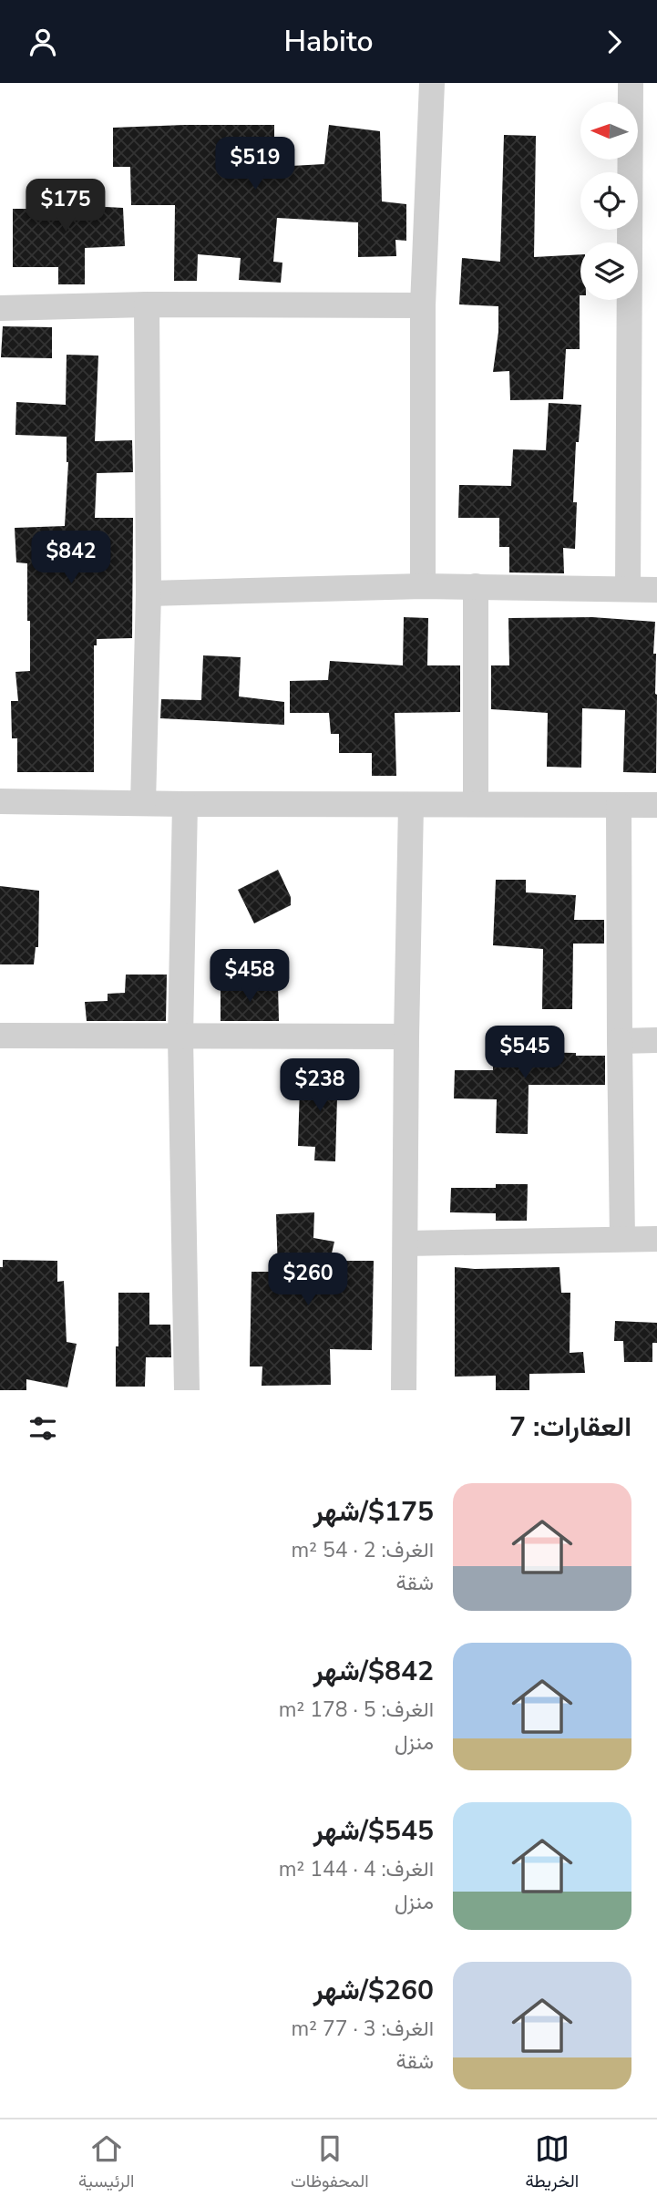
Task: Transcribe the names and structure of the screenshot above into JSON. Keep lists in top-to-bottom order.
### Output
{
  "north": "left",
  "page": {
    "header": "Habito",
    "price": [
      "$519",
      "$175",
      "$842",
      "$458",
      "$545",
      "$238",
      "$260"
    ],
    "heading": "العقارات: 7",
    "list": [
      {
        "name": "$175/شهر",
        "note": "الغرف: 2 · 54 m² · شقة"
      },
      {
        "name": "$842/شهر",
        "note": "الغرف: 5 · 178 m² · منزل"
      },
      {
        "name": "$545/شهر",
        "note": "الغرف: 4 · 144 m² · منزل"
      },
      {
        "name": "$260/شهر",
        "note": "الغرف: 3 · 77 m² · شقة"
      }
    ],
    "tabs": ["الخريطة", "المحفوظات", "الرئيسية"]
  }
}
